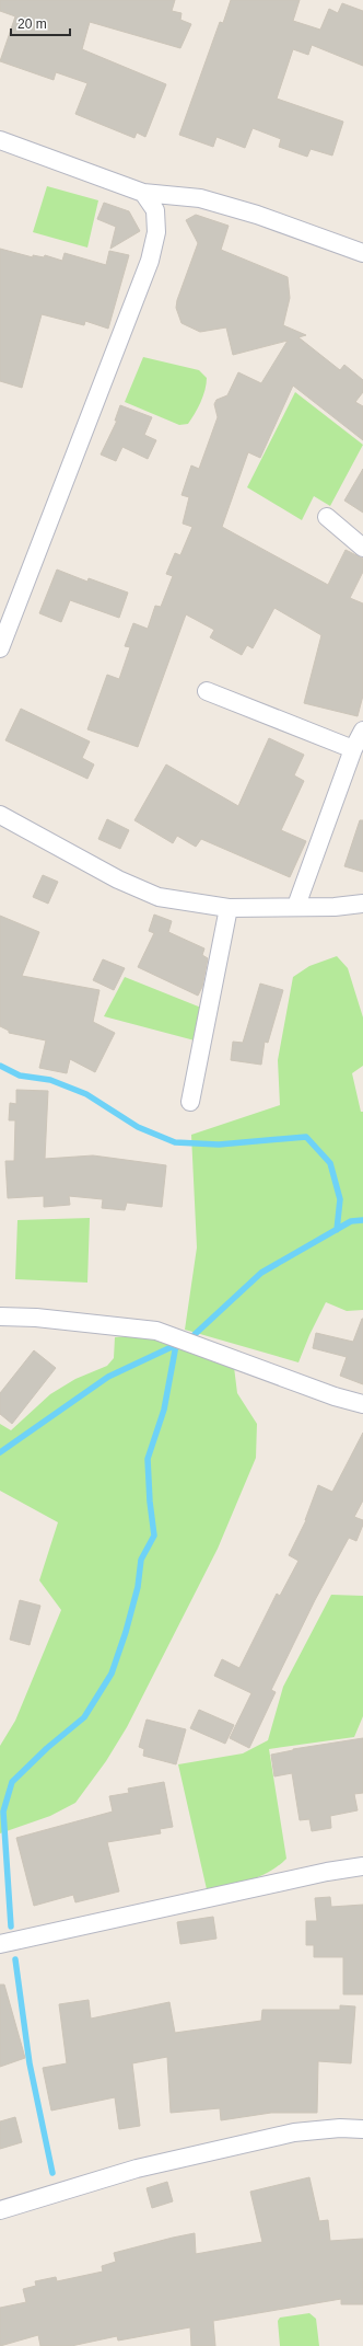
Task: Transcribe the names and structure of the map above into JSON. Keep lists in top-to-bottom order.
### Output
{
  "scale_bar": "20 m"
}
